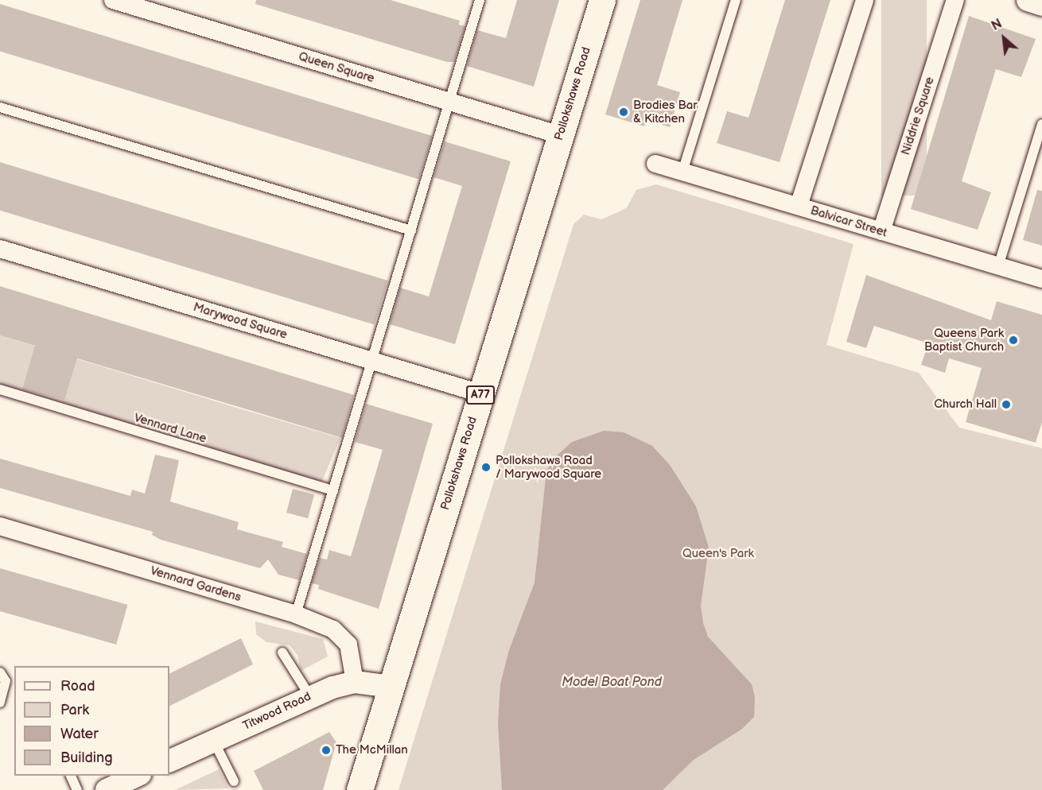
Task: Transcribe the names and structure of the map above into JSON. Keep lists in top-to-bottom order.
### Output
{
  "streets": {
    "main road": ["Pollokshaws Road", "A77"],
    "street": [
      "Queen Square",
      "Niddrie Square",
      "Balvicar Street",
      "Marywood Square",
      "Vennard Gardens",
      "Titwood Road"
    ],
    "lane": ["Vennard Lane"]
  },
  "crossings": [
    ["Queen Square", "Pollokshaws Road"],
    ["Pollokshaws Road", "Marywood Square"],
    ["Pollokshaws Road", "Titwood Road"],
    ["Niddrie Square", "Balvicar Street"],
    ["Vennard Gardens", "Titwood Road"]
  ],
  "water": ["Model Boat Pond"],
  "parks": ["Queen's Park"],
  "places": [
    "Brodies Bar & Kitchen",
    "Queens Park Baptist Church",
    "Church Hall",
    "Pollokshaws Road / Marywood Square",
    "The McMillan"
  ],
  "legend": [
    "Road",
    "Park",
    "Water",
    "Building"
  ],
  "north": "top left"
}
